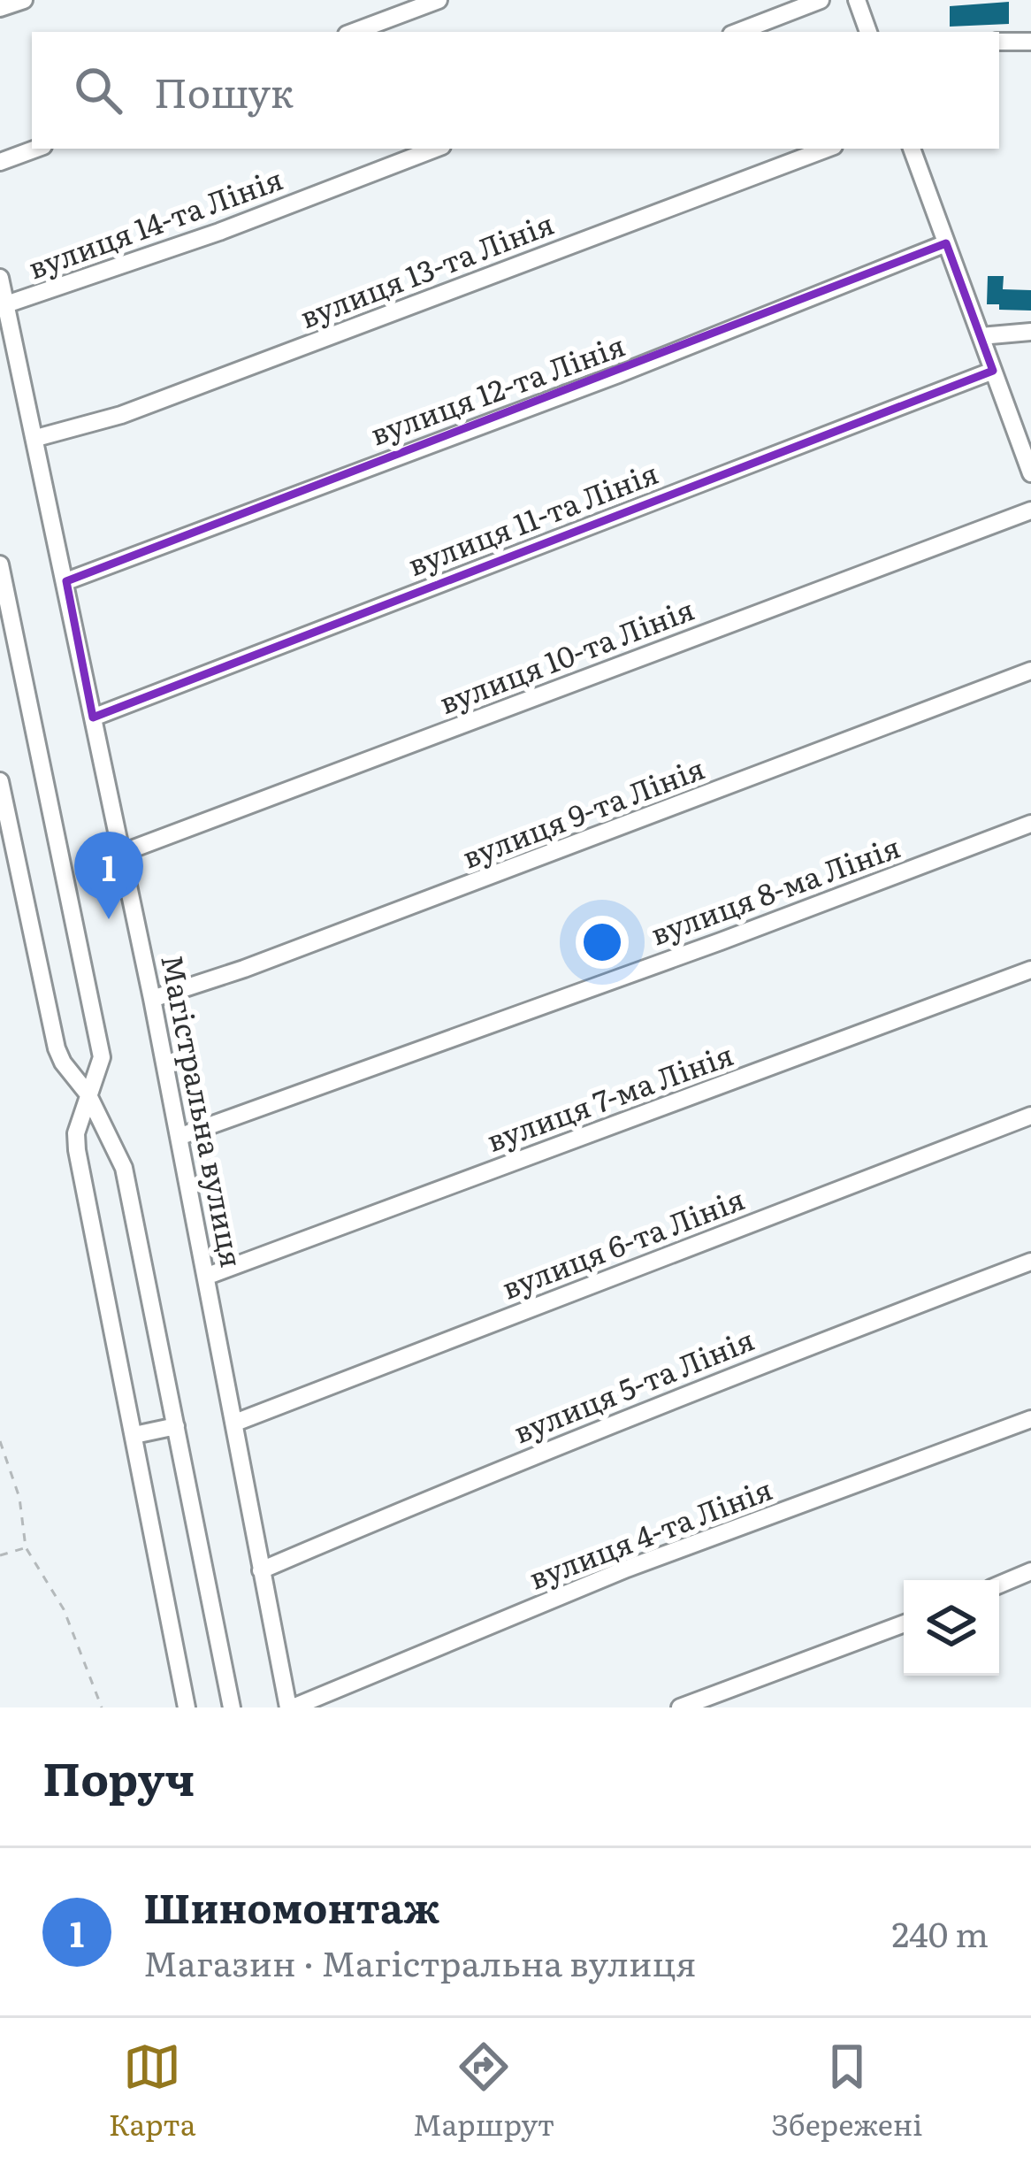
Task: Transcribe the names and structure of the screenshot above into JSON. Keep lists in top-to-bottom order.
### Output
{
  "streets": {
    "street": [
      "вулиця 14-та Лінія",
      "вулиця 13-та Лінія",
      "вулиця 12-та Лінія",
      "вулиця 11-та Лінія",
      "вулиця 10-та Лінія",
      "вулиця 9-та Лінія",
      "вулиця 8-ма Лінія",
      "вулиця 7-ма Лінія",
      "Магістральна вулиця",
      "вулиця 6-та Лінія",
      "вулиця 5-та Лінія",
      "вулиця 4-та Лінія"
    ]
  },
  "crossings": [
    ["вулиця 14-та Лінія", "Магістральна вулиця"],
    ["вулиця 13-та Лінія", "Магістральна вулиця"],
    ["вулиця 12-та Лінія", "Магістральна вулиця"],
    ["вулиця 11-та Лінія", "Магістральна вулиця"],
    ["вулиця 10-та Лінія", "Магістральна вулиця"],
    ["вулиця 9-та Лінія", "Магістральна вулиця"],
    ["вулиця 8-ма Лінія", "Магістральна вулиця"],
    ["вулиця 7-ма Лінія", "Магістральна вулиця"],
    ["Магістральна вулиця", "вулиця 6-та Лінія"],
    ["Магістральна вулиця", "вулиця 5-та Лінія"],
    ["Магістральна вулиця", "вулиця 4-та Лінія"]
  ],
  "page": {
    "search": "Пошук",
    "pins": "1",
    "heading": "Поруч",
    "list": [
      {
        "mark": "1",
        "name": "Шиномонтаж",
        "note": "Магазин · Магістральна вулиця",
        "value": "240 m"
      }
    ],
    "nav": ["Карта", "Маршрут", "Збережені"]
  }
}
